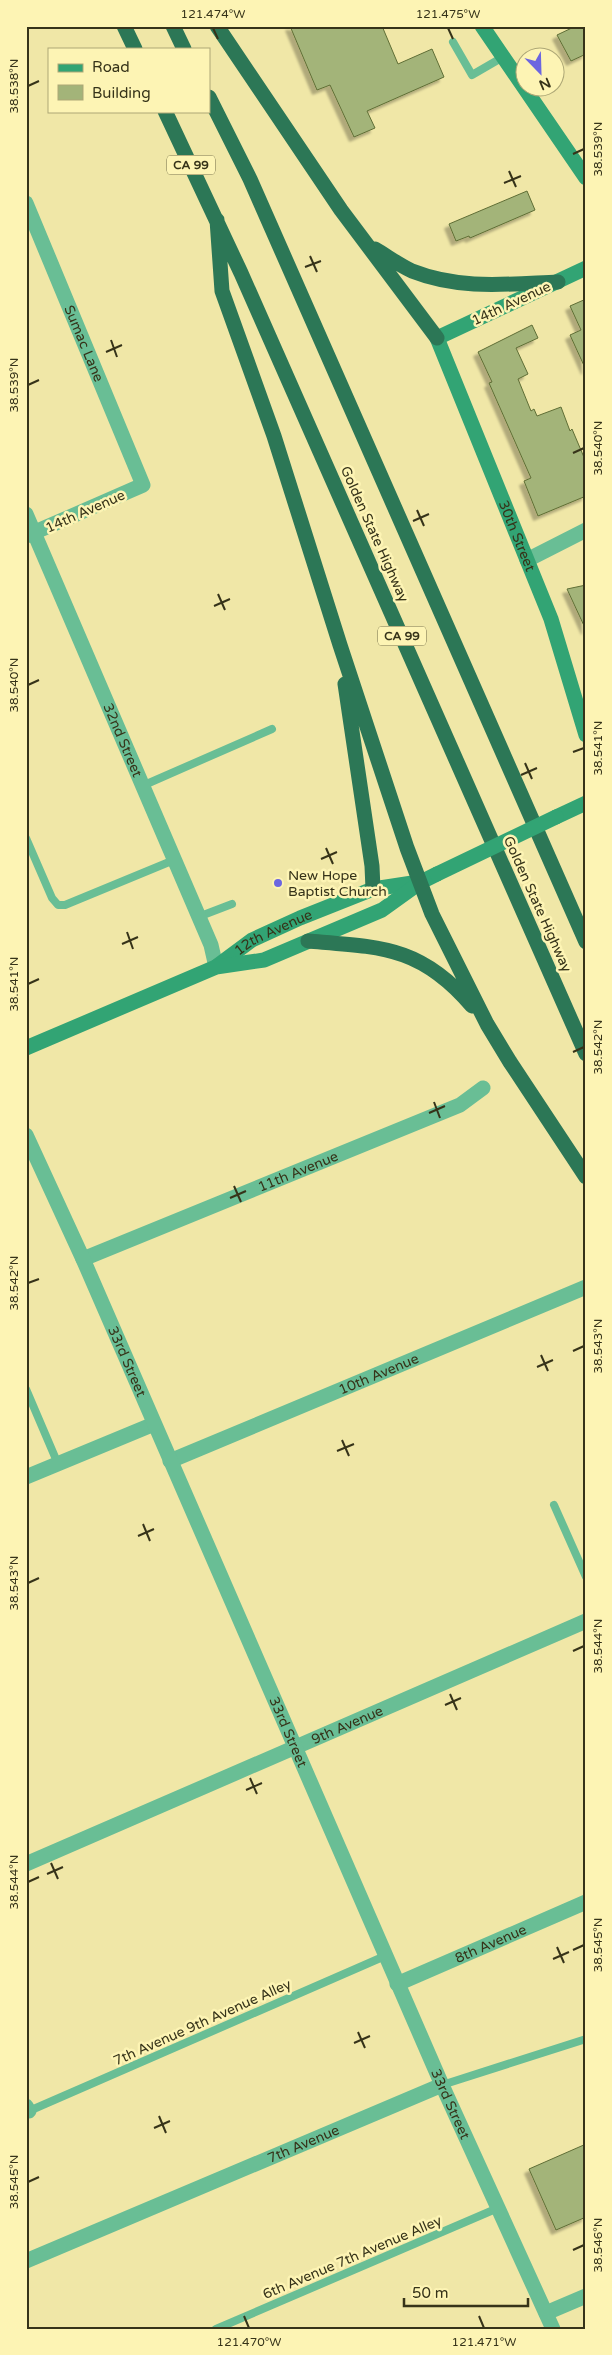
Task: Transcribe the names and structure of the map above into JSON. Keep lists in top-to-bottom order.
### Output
{
  "streets": {
    "highway": ["CA 99", "Golden State Highway"],
    "main road": ["14th Avenue", "30th Street", "12th Avenue"],
    "street": [
      "Sumac Lane",
      "32nd Street",
      "11th Avenue",
      "33rd Street",
      "10th Avenue",
      "9th Avenue",
      "8th Avenue",
      "7th Avenue"
    ],
    "lane": ["7th Avenue 9th Avenue Alley", "6th Avenue 7th Avenue Alley"]
  },
  "crossings": [
    ["14th Avenue", "Sumac Lane"],
    ["14th Avenue", "30th Street"],
    ["14th Avenue", "32nd Street"],
    ["32nd Street", "12th Avenue"],
    ["11th Avenue", "33rd Street"],
    ["33rd Street", "10th Avenue"],
    ["33rd Street", "9th Avenue"],
    ["33rd Street", "8th Avenue"],
    ["33rd Street", "7th Avenue 9th Avenue Alley"],
    ["33rd Street", "7th Avenue"],
    ["33rd Street", "6th Avenue 7th Avenue Alley"]
  ],
  "places": ["New Hope Baptist Church"],
  "legend": ["Road", "Building"],
  "scale_bar": "50 m",
  "north": "bottom right",
  "coordinates": [
    "121.474°W",
    "121.475°W",
    "38.538°N",
    "38.539°N",
    "38.540°N",
    "38.541°N",
    "38.542°N",
    "38.543°N",
    "38.544°N",
    "38.545°N",
    "38.546°N",
    "121.470°W",
    "121.471°W"
  ]
}
